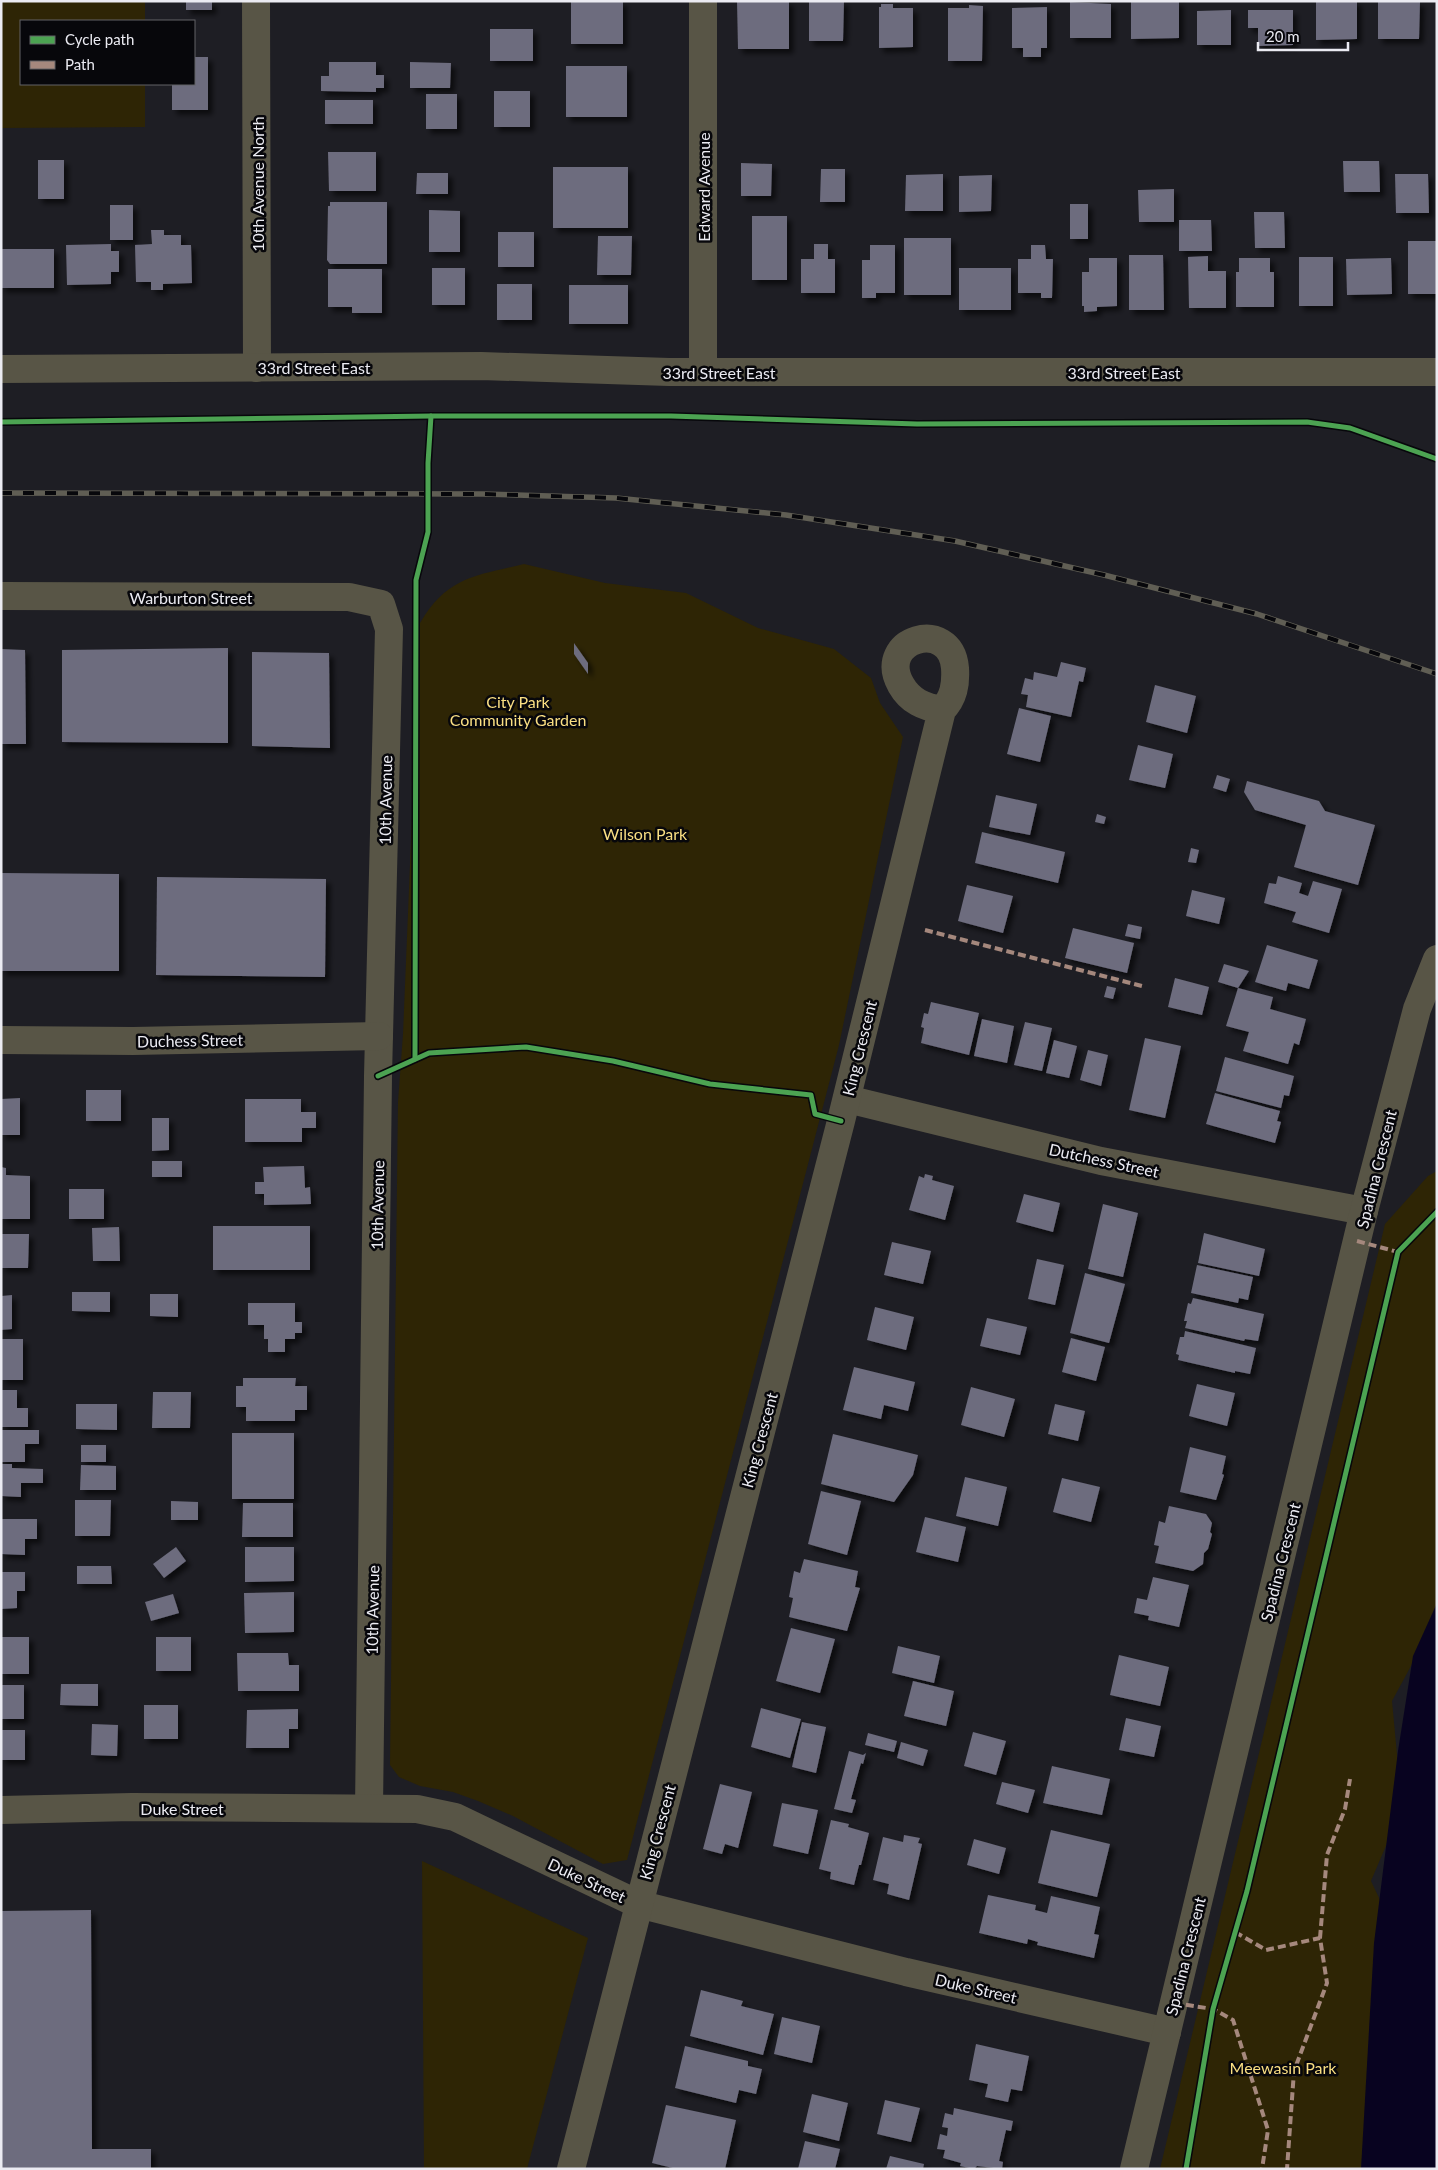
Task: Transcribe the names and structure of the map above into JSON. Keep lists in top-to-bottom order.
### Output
{
  "streets": {
    "street": [
      "10th Avenue North",
      "Edward Avenue",
      "33rd Street East",
      "Warburton Street",
      "10th Avenue",
      "Duchess Street",
      "King Crescent",
      "Dutchess Street",
      "Spadina Crescent",
      "Duke Street"
    ]
  },
  "crossings": [
    ["10th Avenue North", "33rd Street East"],
    ["Edward Avenue", "33rd Street East"],
    ["Warburton Street", "10th Avenue"],
    ["10th Avenue", "Duchess Street"],
    ["10th Avenue", "Duke Street"],
    ["King Crescent", "Dutchess Street"],
    ["King Crescent", "Duke Street"],
    ["Dutchess Street", "Spadina Crescent"],
    ["Spadina Crescent", "Duke Street"]
  ],
  "parks": ["City Park Community Garden", "Wilson Park", "Meewasin Park"],
  "legend": ["Cycle path", "Path"],
  "scale_bar": "20 m"
}
